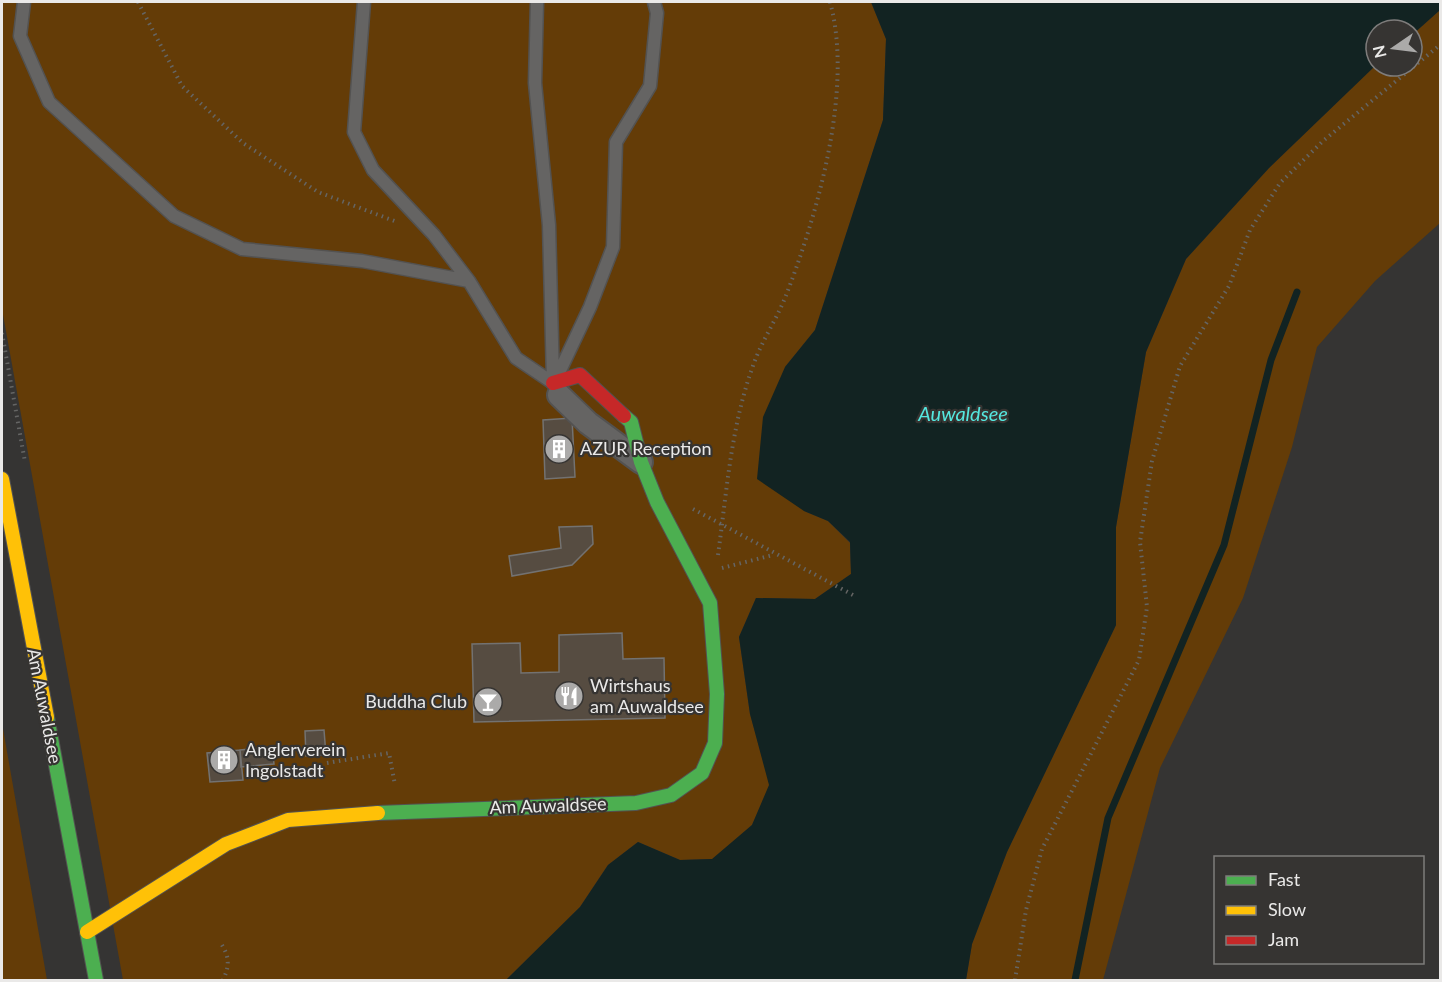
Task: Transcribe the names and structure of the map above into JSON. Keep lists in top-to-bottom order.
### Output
{
  "streets": {
    "street": ["Am Auwaldsee"]
  },
  "water": ["Auwaldsee"],
  "places": {
    "building": ["AZUR Reception", "Anglerverein Ingolstadt"],
    "restaurant": ["Wirtshaus am Auwaldsee"],
    "bar": ["Buddha Club"]
  },
  "legend": ["Fast", "Slow", "Jam"],
  "north": "left"
}
